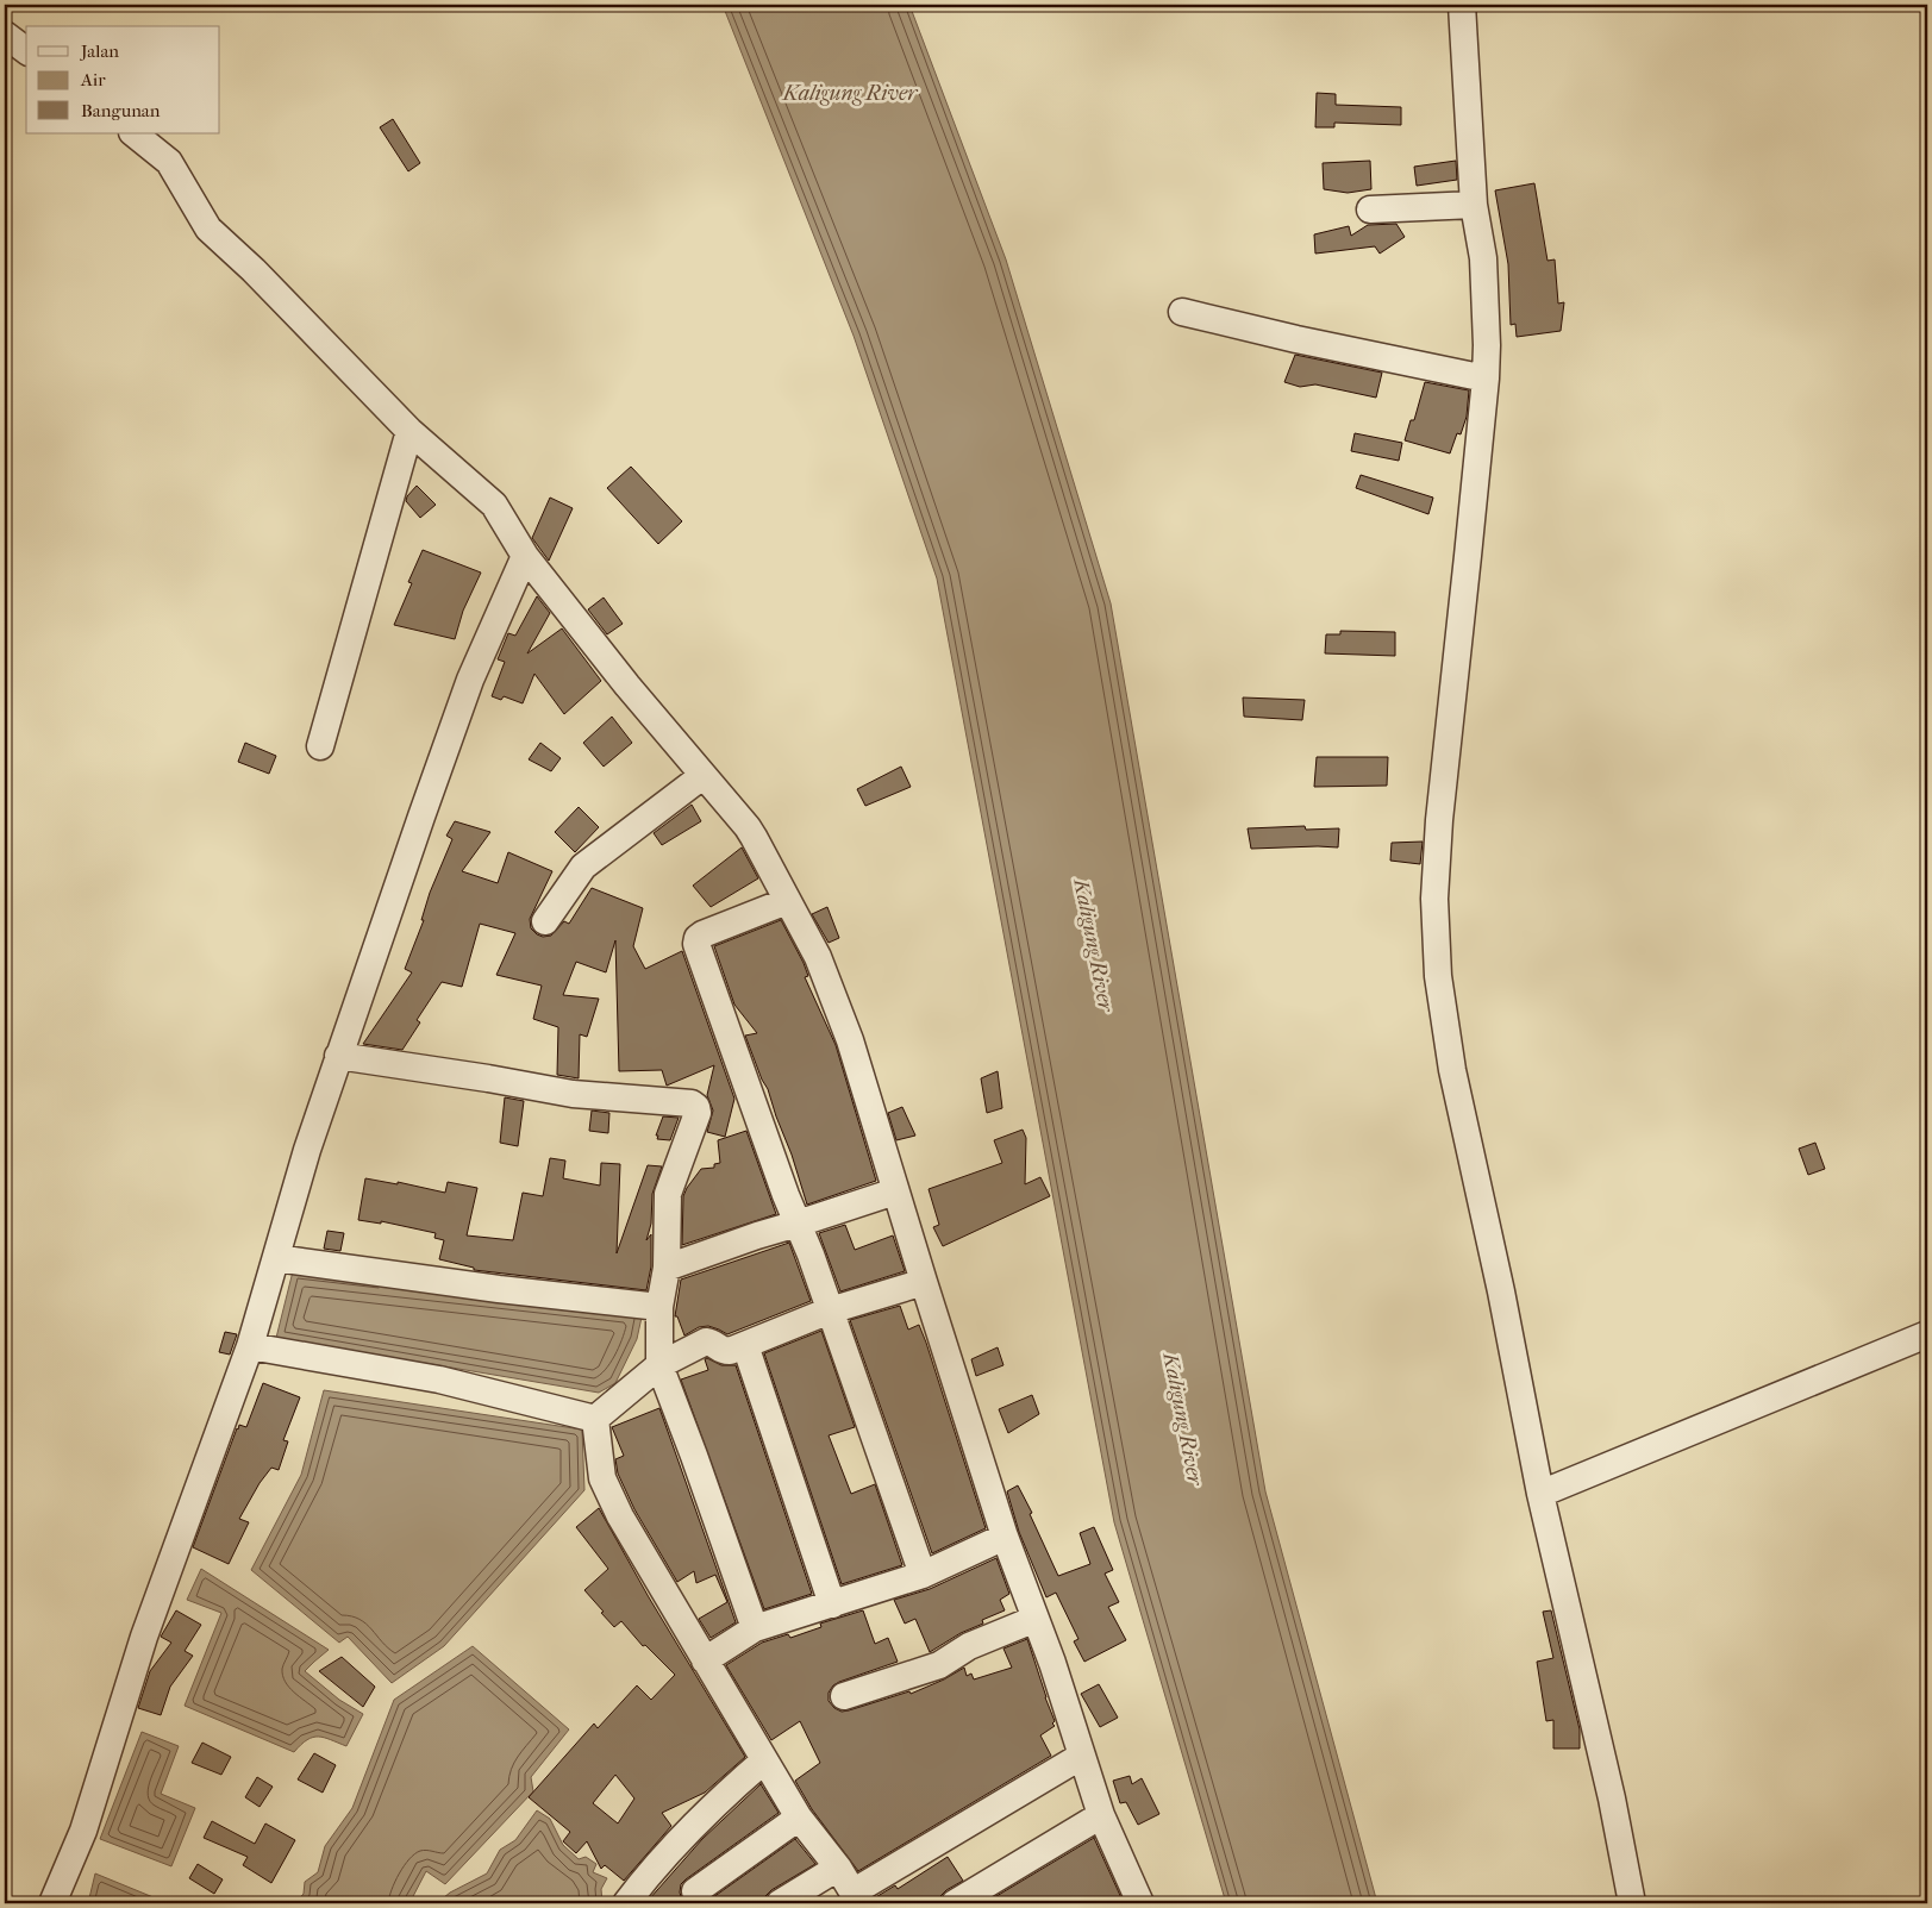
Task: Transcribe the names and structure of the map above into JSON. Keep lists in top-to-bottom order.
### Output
{
  "water": ["Kaligung River"],
  "legend": ["Jalan", "Air", "Bangunan"]
}
